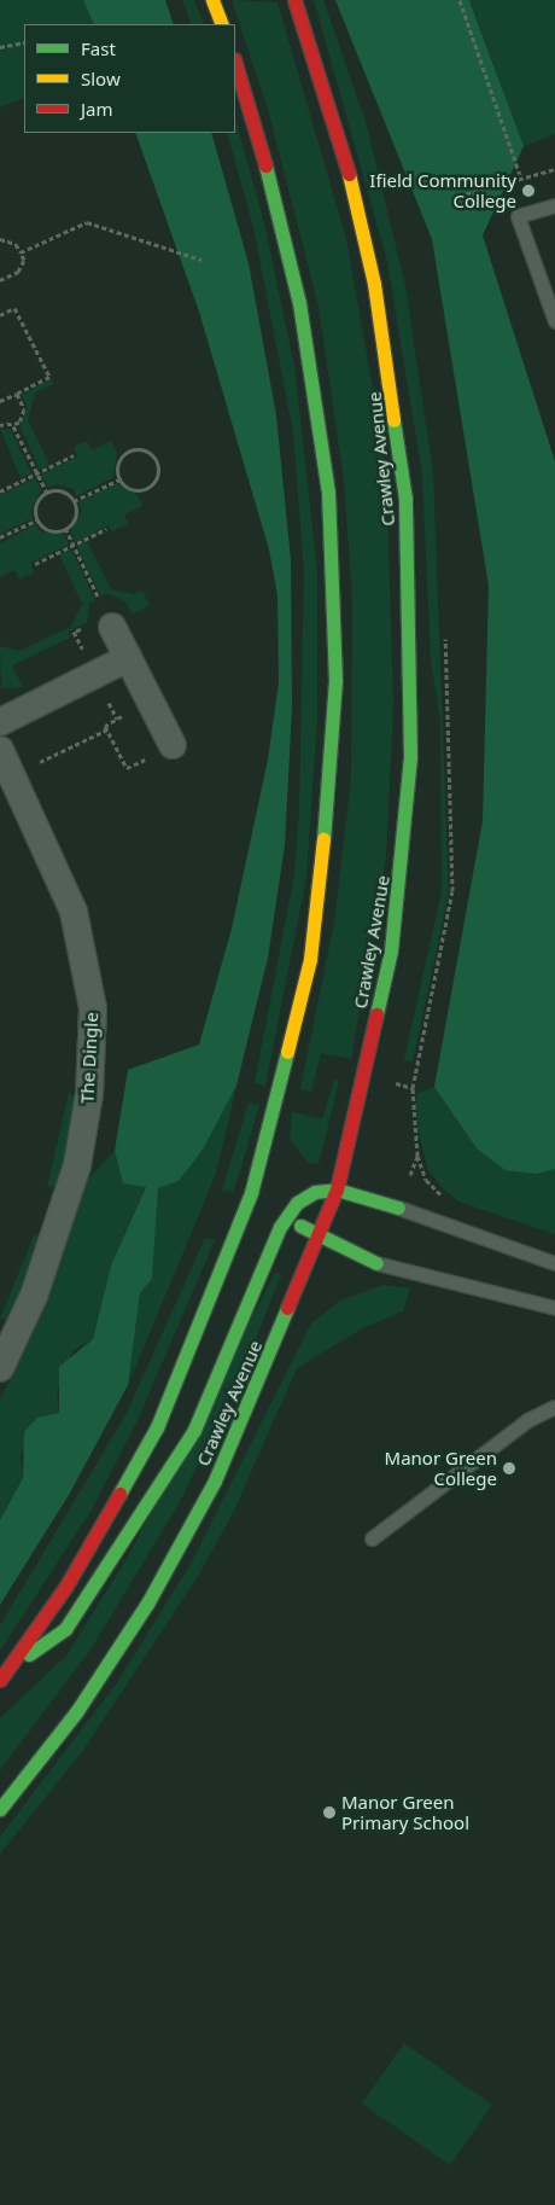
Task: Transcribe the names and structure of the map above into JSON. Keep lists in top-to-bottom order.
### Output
{
  "streets": {
    "main road": ["Crawley Avenue"],
    "street": ["The Dingle"]
  },
  "places": ["Ifield Community College", "Manor Green College", "Manor Green Primary School"],
  "legend": ["Fast", "Slow", "Jam"]
}
